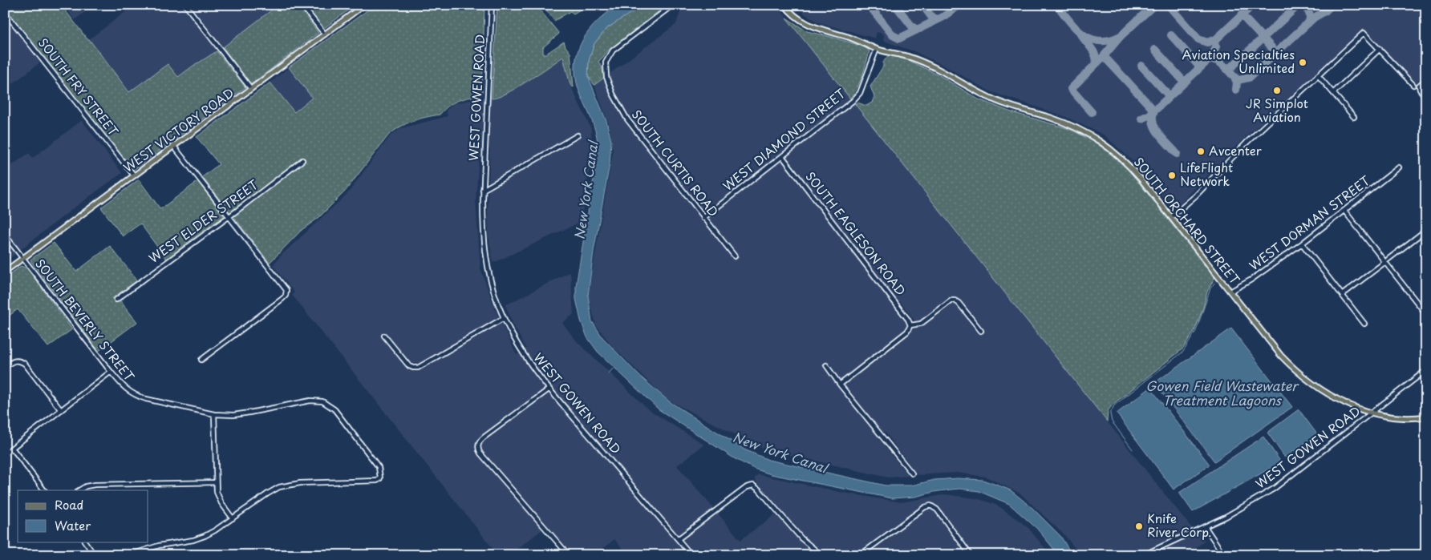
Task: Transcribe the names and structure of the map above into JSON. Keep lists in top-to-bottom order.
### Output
{
  "streets": {
    "main road": ["WEST GOWEN ROAD", "WEST VICTORY ROAD", "SOUTH ORCHARD STREET"],
    "street": [
      "SOUTH FRY STREET",
      "WEST DIAMOND STREET",
      "SOUTH CURTIS ROAD",
      "WEST ELDER STREET",
      "WEST DORMAN STREET",
      "SOUTH EAGLESON ROAD",
      "SOUTH BEVERLY STREET"
    ]
  },
  "crossings": [
    ["SOUTH FRY STREET", "WEST VICTORY ROAD"],
    ["WEST GOWEN ROAD", "SOUTH ORCHARD STREET"],
    ["WEST VICTORY ROAD", "SOUTH BEVERLY STREET"],
    ["WEST DIAMOND STREET", "SOUTH CURTIS ROAD"],
    ["WEST DIAMOND STREET", "SOUTH ORCHARD STREET"],
    ["WEST DIAMOND STREET", "SOUTH EAGLESON ROAD"],
    ["SOUTH ORCHARD STREET", "WEST DORMAN STREET"]
  ],
  "water": ["New York Canal", "Gowen Field Wastewater Treatment Lagoons"],
  "places": [
    "Aviation Specialties Unlimited",
    "JR Simplot Aviation",
    "Avcenter",
    "LifeFlight Network",
    "Knife River Corp."
  ],
  "legend": ["Road", "Water"]
}
